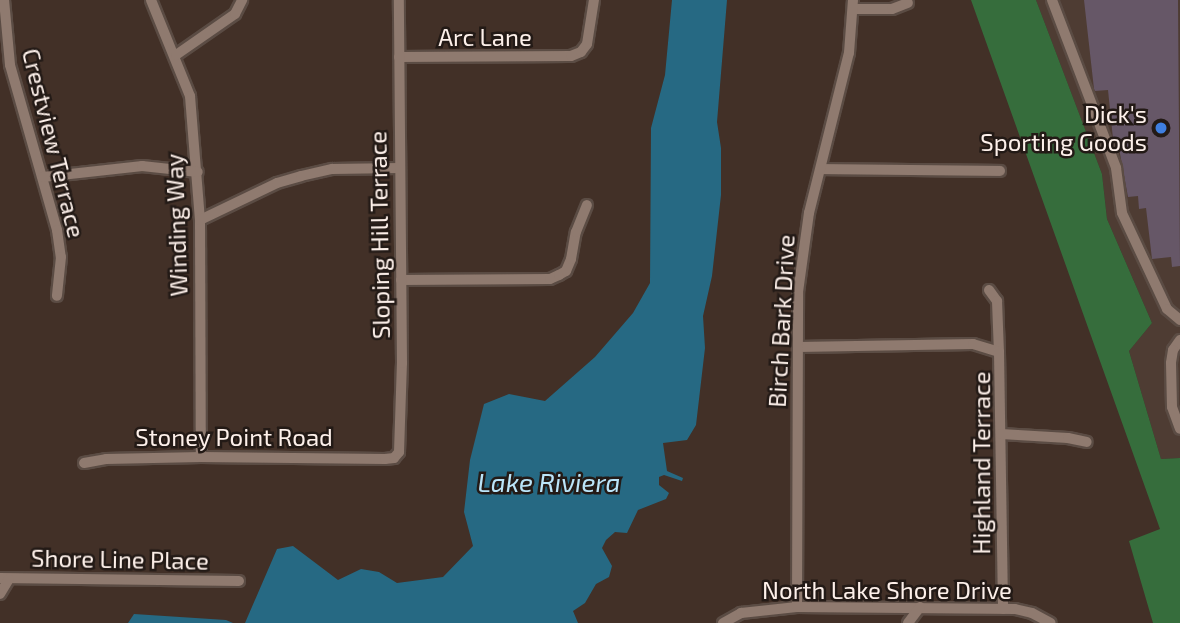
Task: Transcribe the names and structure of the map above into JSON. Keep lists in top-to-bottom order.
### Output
{
  "streets": {
    "street": [
      "Arc Lane",
      "Crestview Terrace",
      "Winding Way",
      "Sloping Hill Terrace",
      "Birch Bark Drive",
      "Stoney Point Road",
      "Highland Terrace",
      "Shore Line Place",
      "North Lake Shore Drive"
    ]
  },
  "crossings": [
    ["Arc Lane", "Sloping Hill Terrace"],
    ["Winding Way", "Stoney Point Road"],
    ["Sloping Hill Terrace", "Stoney Point Road"],
    ["Birch Bark Drive", "Highland Terrace"],
    ["Birch Bark Drive", "North Lake Shore Drive"],
    ["Highland Terrace", "North Lake Shore Drive"]
  ],
  "water": ["Lake Riviera"],
  "places": ["Dick's Sporting Goods"]
}
